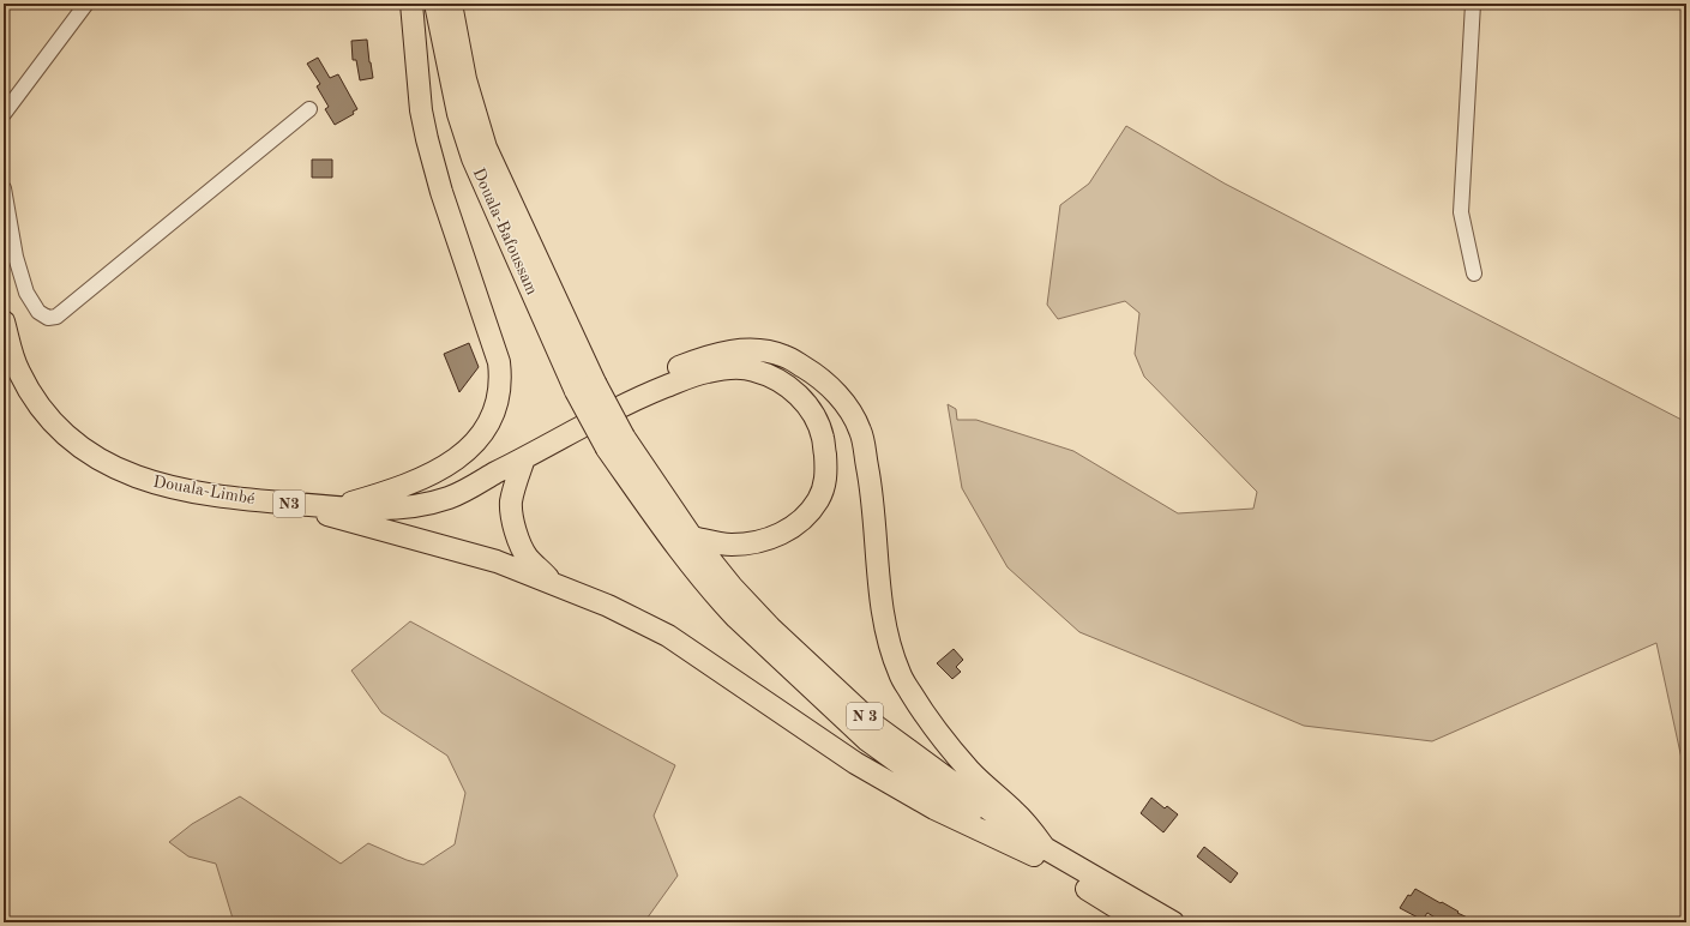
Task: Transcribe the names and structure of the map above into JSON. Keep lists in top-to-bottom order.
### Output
{
  "streets": {
    "highway": [
      "Douala-Bafoussam",
      "Douala-Limbé",
      "N3",
      "N 3"
    ]
  },
  "crossings": [
    ["Douala-Bafoussam", "N 3"]
  ]
}
